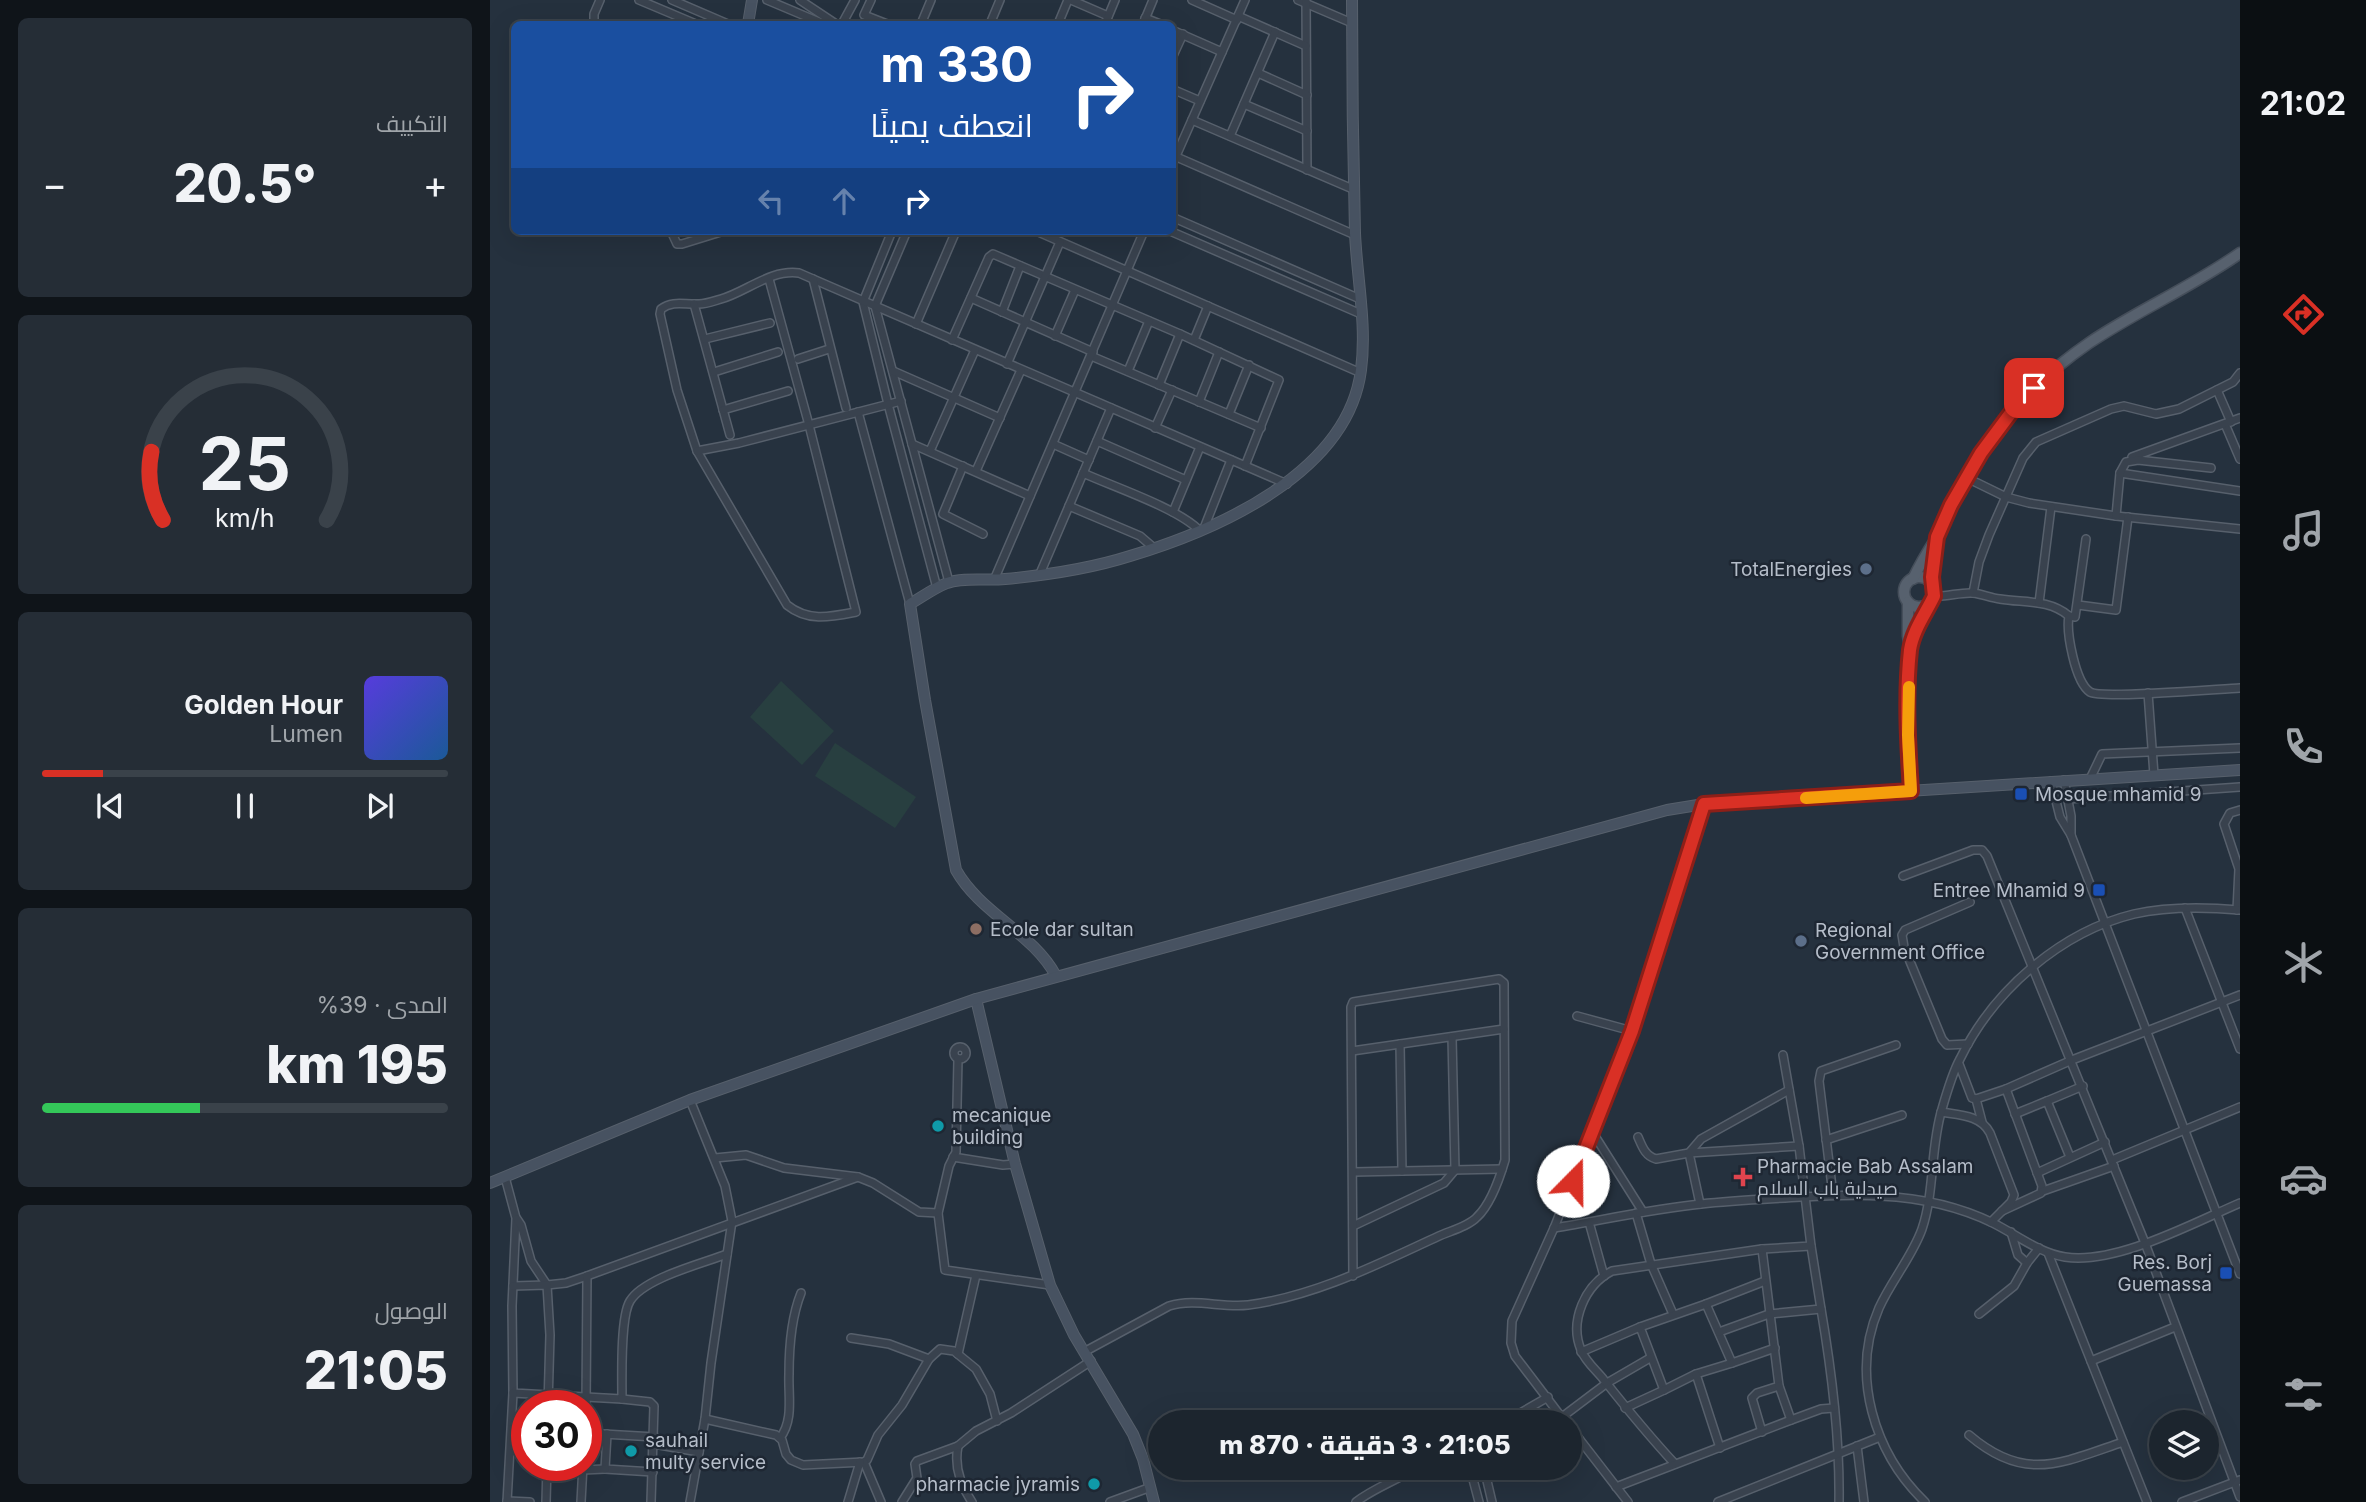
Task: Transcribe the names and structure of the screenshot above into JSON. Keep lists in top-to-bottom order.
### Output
{
  "places": {
    "other": [
      "TotalEnergies",
      "Ecole dar sultan",
      "Regional Government Office",
      "mecanique building",
      "sauhail multy service",
      "pharmacie jyramis"
    ],
    "transit": ["Mosque mhamid 9", "Entree Mhamid 9", "Res. Borj Guemassa"],
    "health": ["Pharmacie Bab Assalam صيدلية باب السلام"]
  },
  "page": {
    "tabs": "21:02",
    "tile": [
      "التكييف",
      ["المدى · 39%", "195 km"],
      ["الوصول", "21:05"]
    ],
    "turn": ["330 m", "انعطف يمينًا"],
    "heat": ["−", "20.5°", "+"],
    "song": ["Golden Hour", "Lumen"],
    "limit": "30",
    "trip": "21:05 · 3 دقيقة · 870 m",
    "gauge": ["25", "km/h"]
  }
}
